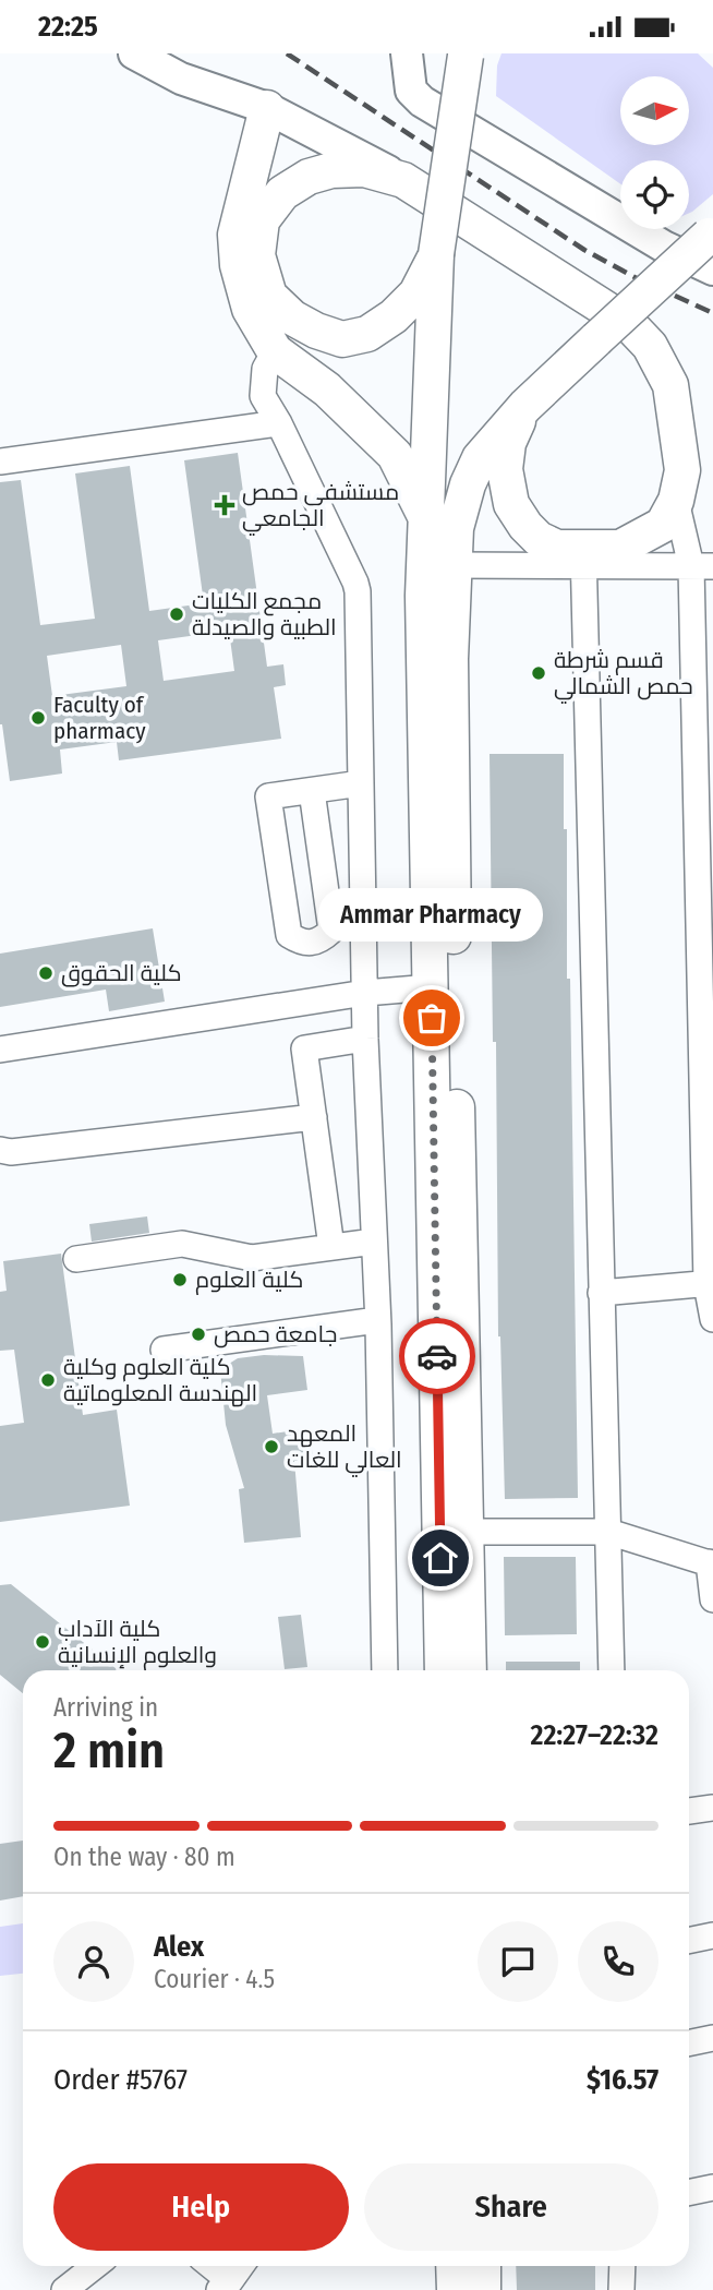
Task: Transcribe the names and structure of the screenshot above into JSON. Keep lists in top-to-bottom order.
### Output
{
  "places": {
    "health": ["مستشفى حمص الجامعي"],
    "other": [
      "مجمع الكليات الطبية والصيدلة",
      "قسم شرطة حمص الشمالي",
      "Faculty of pharmacy",
      "كلية الحقوق",
      "Ammar Pharmacy",
      "كلية العلوم",
      "جامعة حمص",
      "كلية العلوم وكلية الهندسة المعلوماتية",
      "المعهد العالي للغات",
      "كلية الآداب والعلوم الإنسانية"
    ]
  },
  "north": "right",
  "page": {
    "status": "22:25",
    "bubble": "Ammar Pharmacy",
    "heading": ["2 min", "Arriving in", "22:27–22:32"],
    "panel": [
      "Alex",
      "Courier · 4.5",
      "Order #5767",
      "$16.57"
    ],
    "bar": "On the way · 80 m",
    "buttons": ["Help", "Share"]
  }
}
